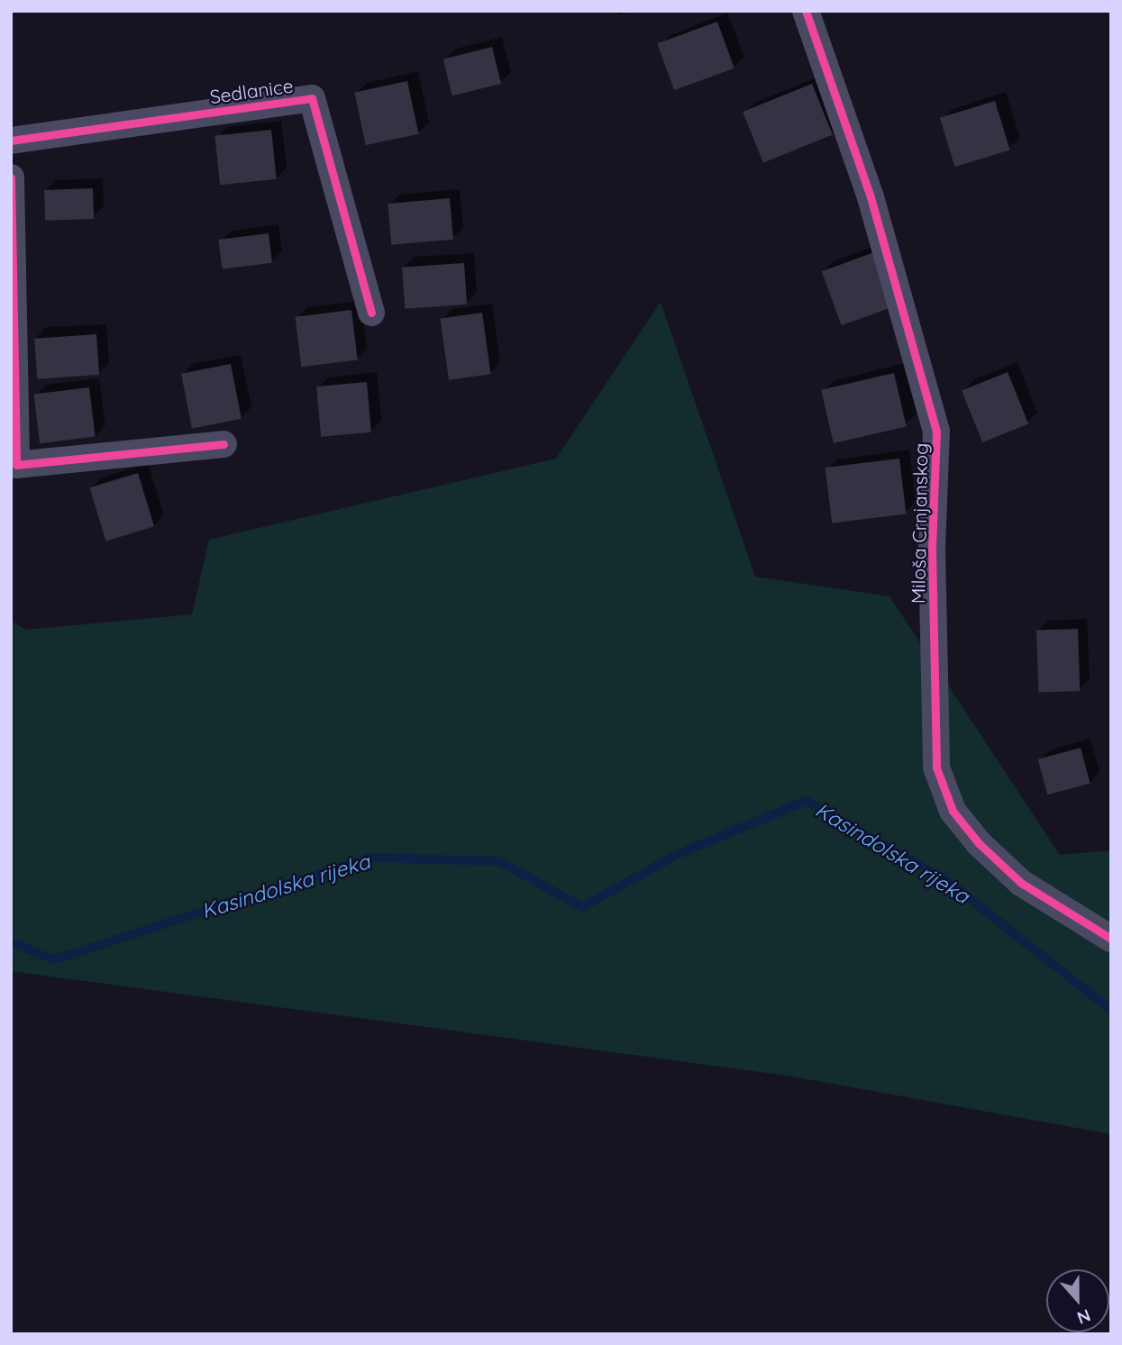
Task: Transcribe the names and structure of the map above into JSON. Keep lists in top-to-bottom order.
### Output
{
  "streets": {
    "street": ["Sedlanice", "Miloša Crnjanskog"]
  },
  "water": ["Kasindolska rijeka"],
  "north": "bottom"
}
